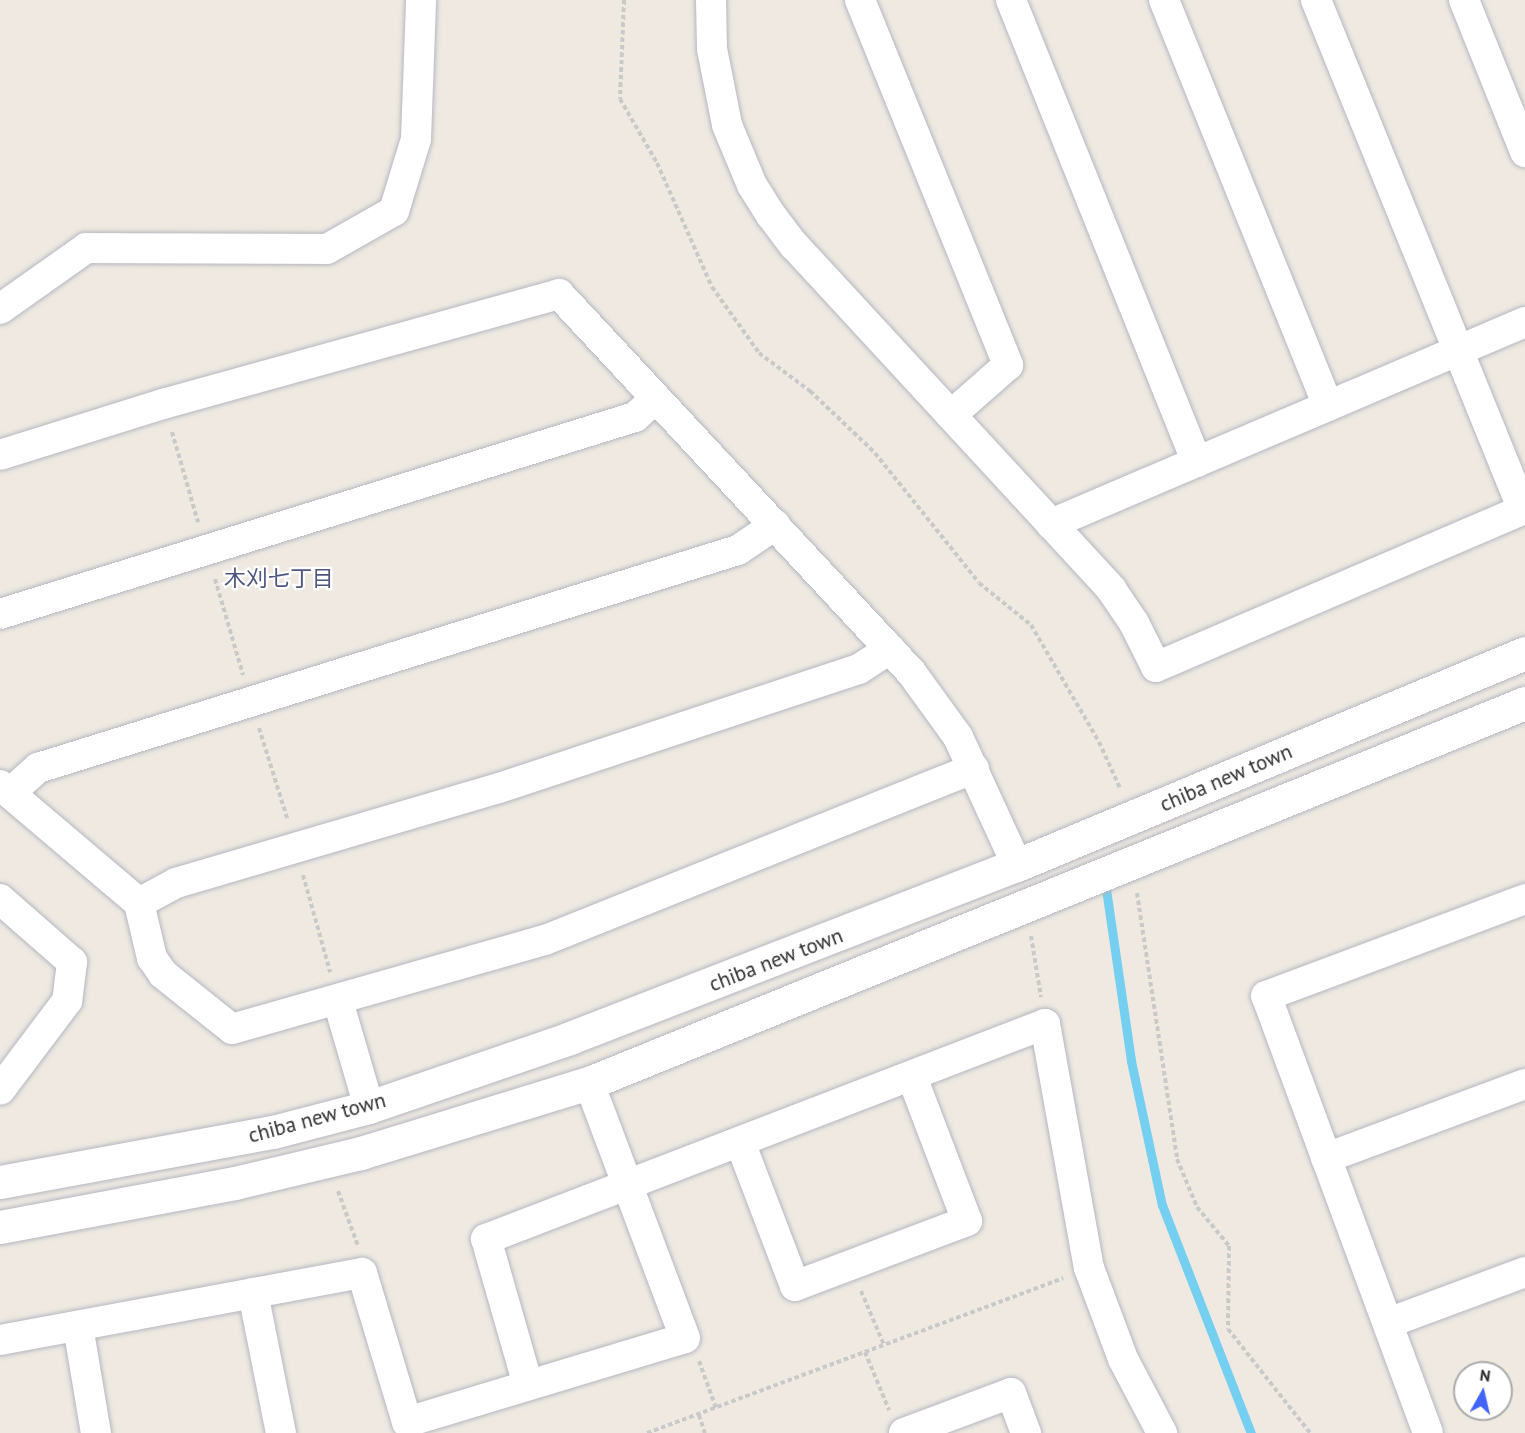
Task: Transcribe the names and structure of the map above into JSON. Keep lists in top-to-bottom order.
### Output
{
  "streets": {
    "main road": ["chiba new town"]
  },
  "districts": ["木刈七丁目"],
  "north": "top"
}
